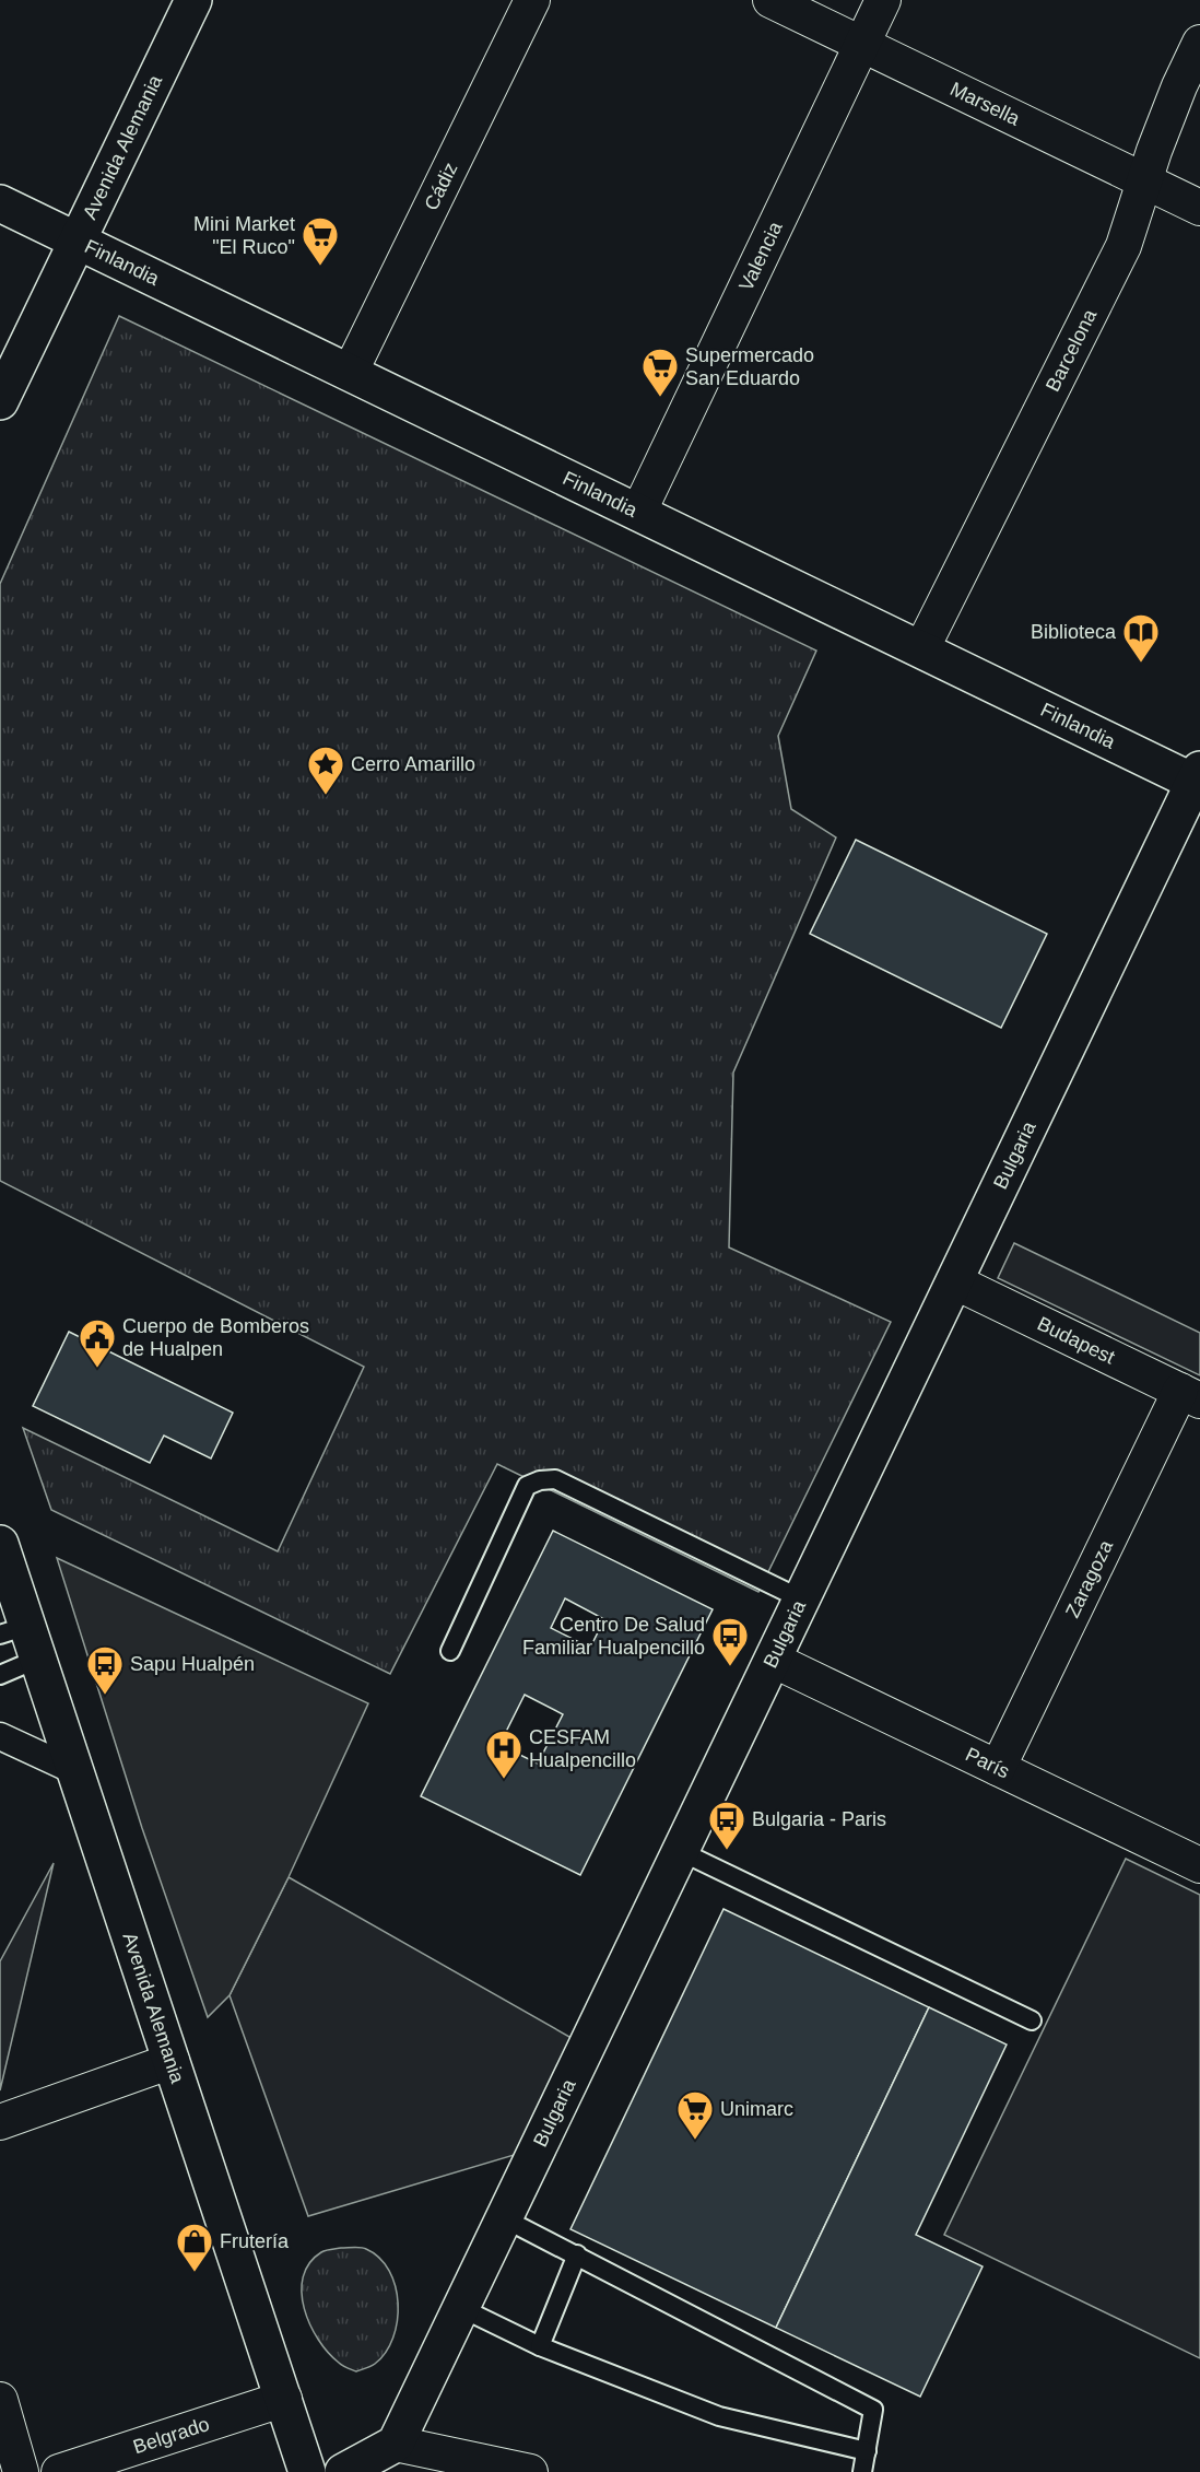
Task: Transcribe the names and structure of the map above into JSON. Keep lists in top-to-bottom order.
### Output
{
  "streets": {
    "street": [
      "Marsella",
      "Avenida Alemania",
      "Cádiz",
      "Valencia",
      "Finlandia",
      "Barcelona",
      "Bulgaria",
      "Budapest",
      "Zaragoza",
      "París",
      "Belgrado"
    ]
  },
  "crossings": [
    ["Marsella", "Valencia"],
    ["Marsella", "Barcelona"],
    ["Avenida Alemania", "Finlandia"],
    ["Avenida Alemania", "Belgrado"],
    ["Cádiz", "Finlandia"],
    ["Valencia", "Finlandia"],
    ["Finlandia", "Barcelona"],
    ["Finlandia", "Bulgaria"],
    ["Bulgaria", "Budapest"],
    ["Bulgaria", "París"],
    ["Budapest", "Zaragoza"],
    ["Zaragoza", "París"]
  ],
  "places": {
    "supermarket": ["Mini Market \"El Ruco\"", "Supermercado San Eduardo", "Unimarc"],
    "library": ["Biblioteca"],
    "place": ["Cerro Amarillo"],
    "public building": ["Cuerpo de Bomberos de Hualpen"],
    "bus stop": ["Centro De Salud Familiar Hualpencillo", "Sapu Hualpén", "Bulgaria - Paris"],
    "hospital": ["CESFAM Hualpencillo"],
    "shop": ["Frutería"]
  }
}
